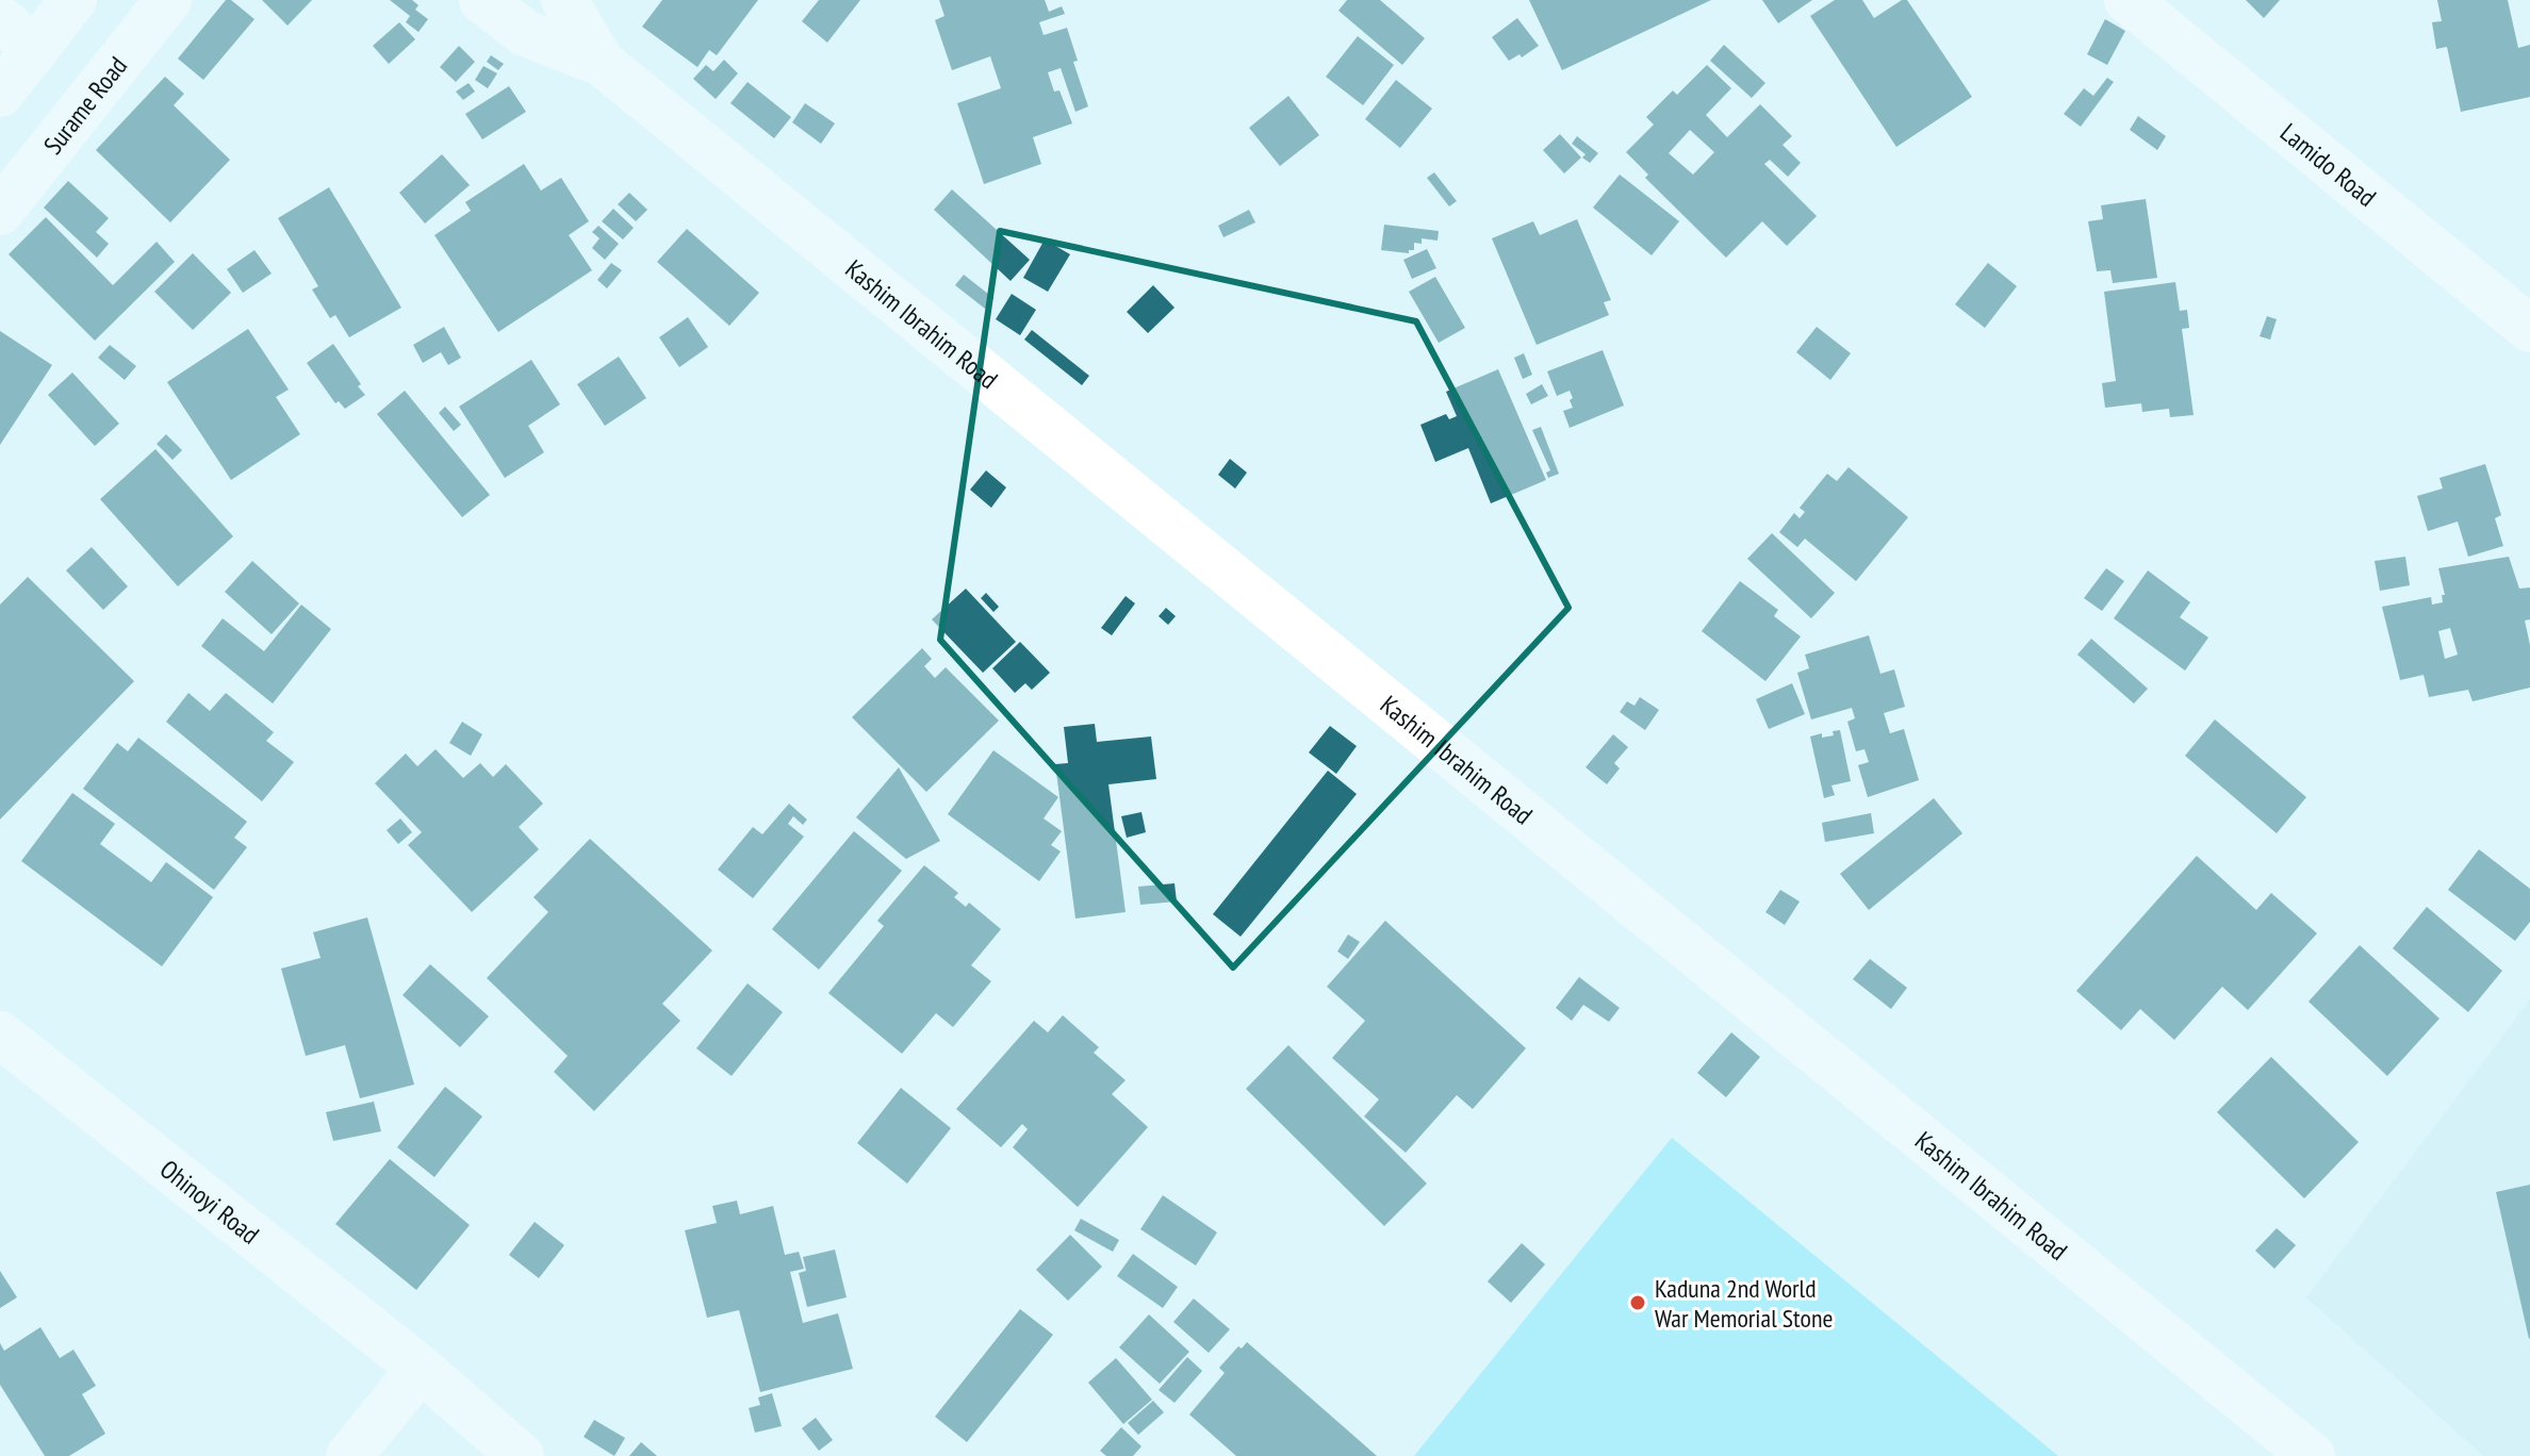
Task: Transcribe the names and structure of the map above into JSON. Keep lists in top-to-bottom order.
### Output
{
  "streets": {
    "street": [
      "Surame Road",
      "Lamido Road",
      "Kashim Ibrahim Road",
      "Ohinoyi Road"
    ]
  },
  "places": ["Kaduna 2nd World War Memorial Stone"]
}
